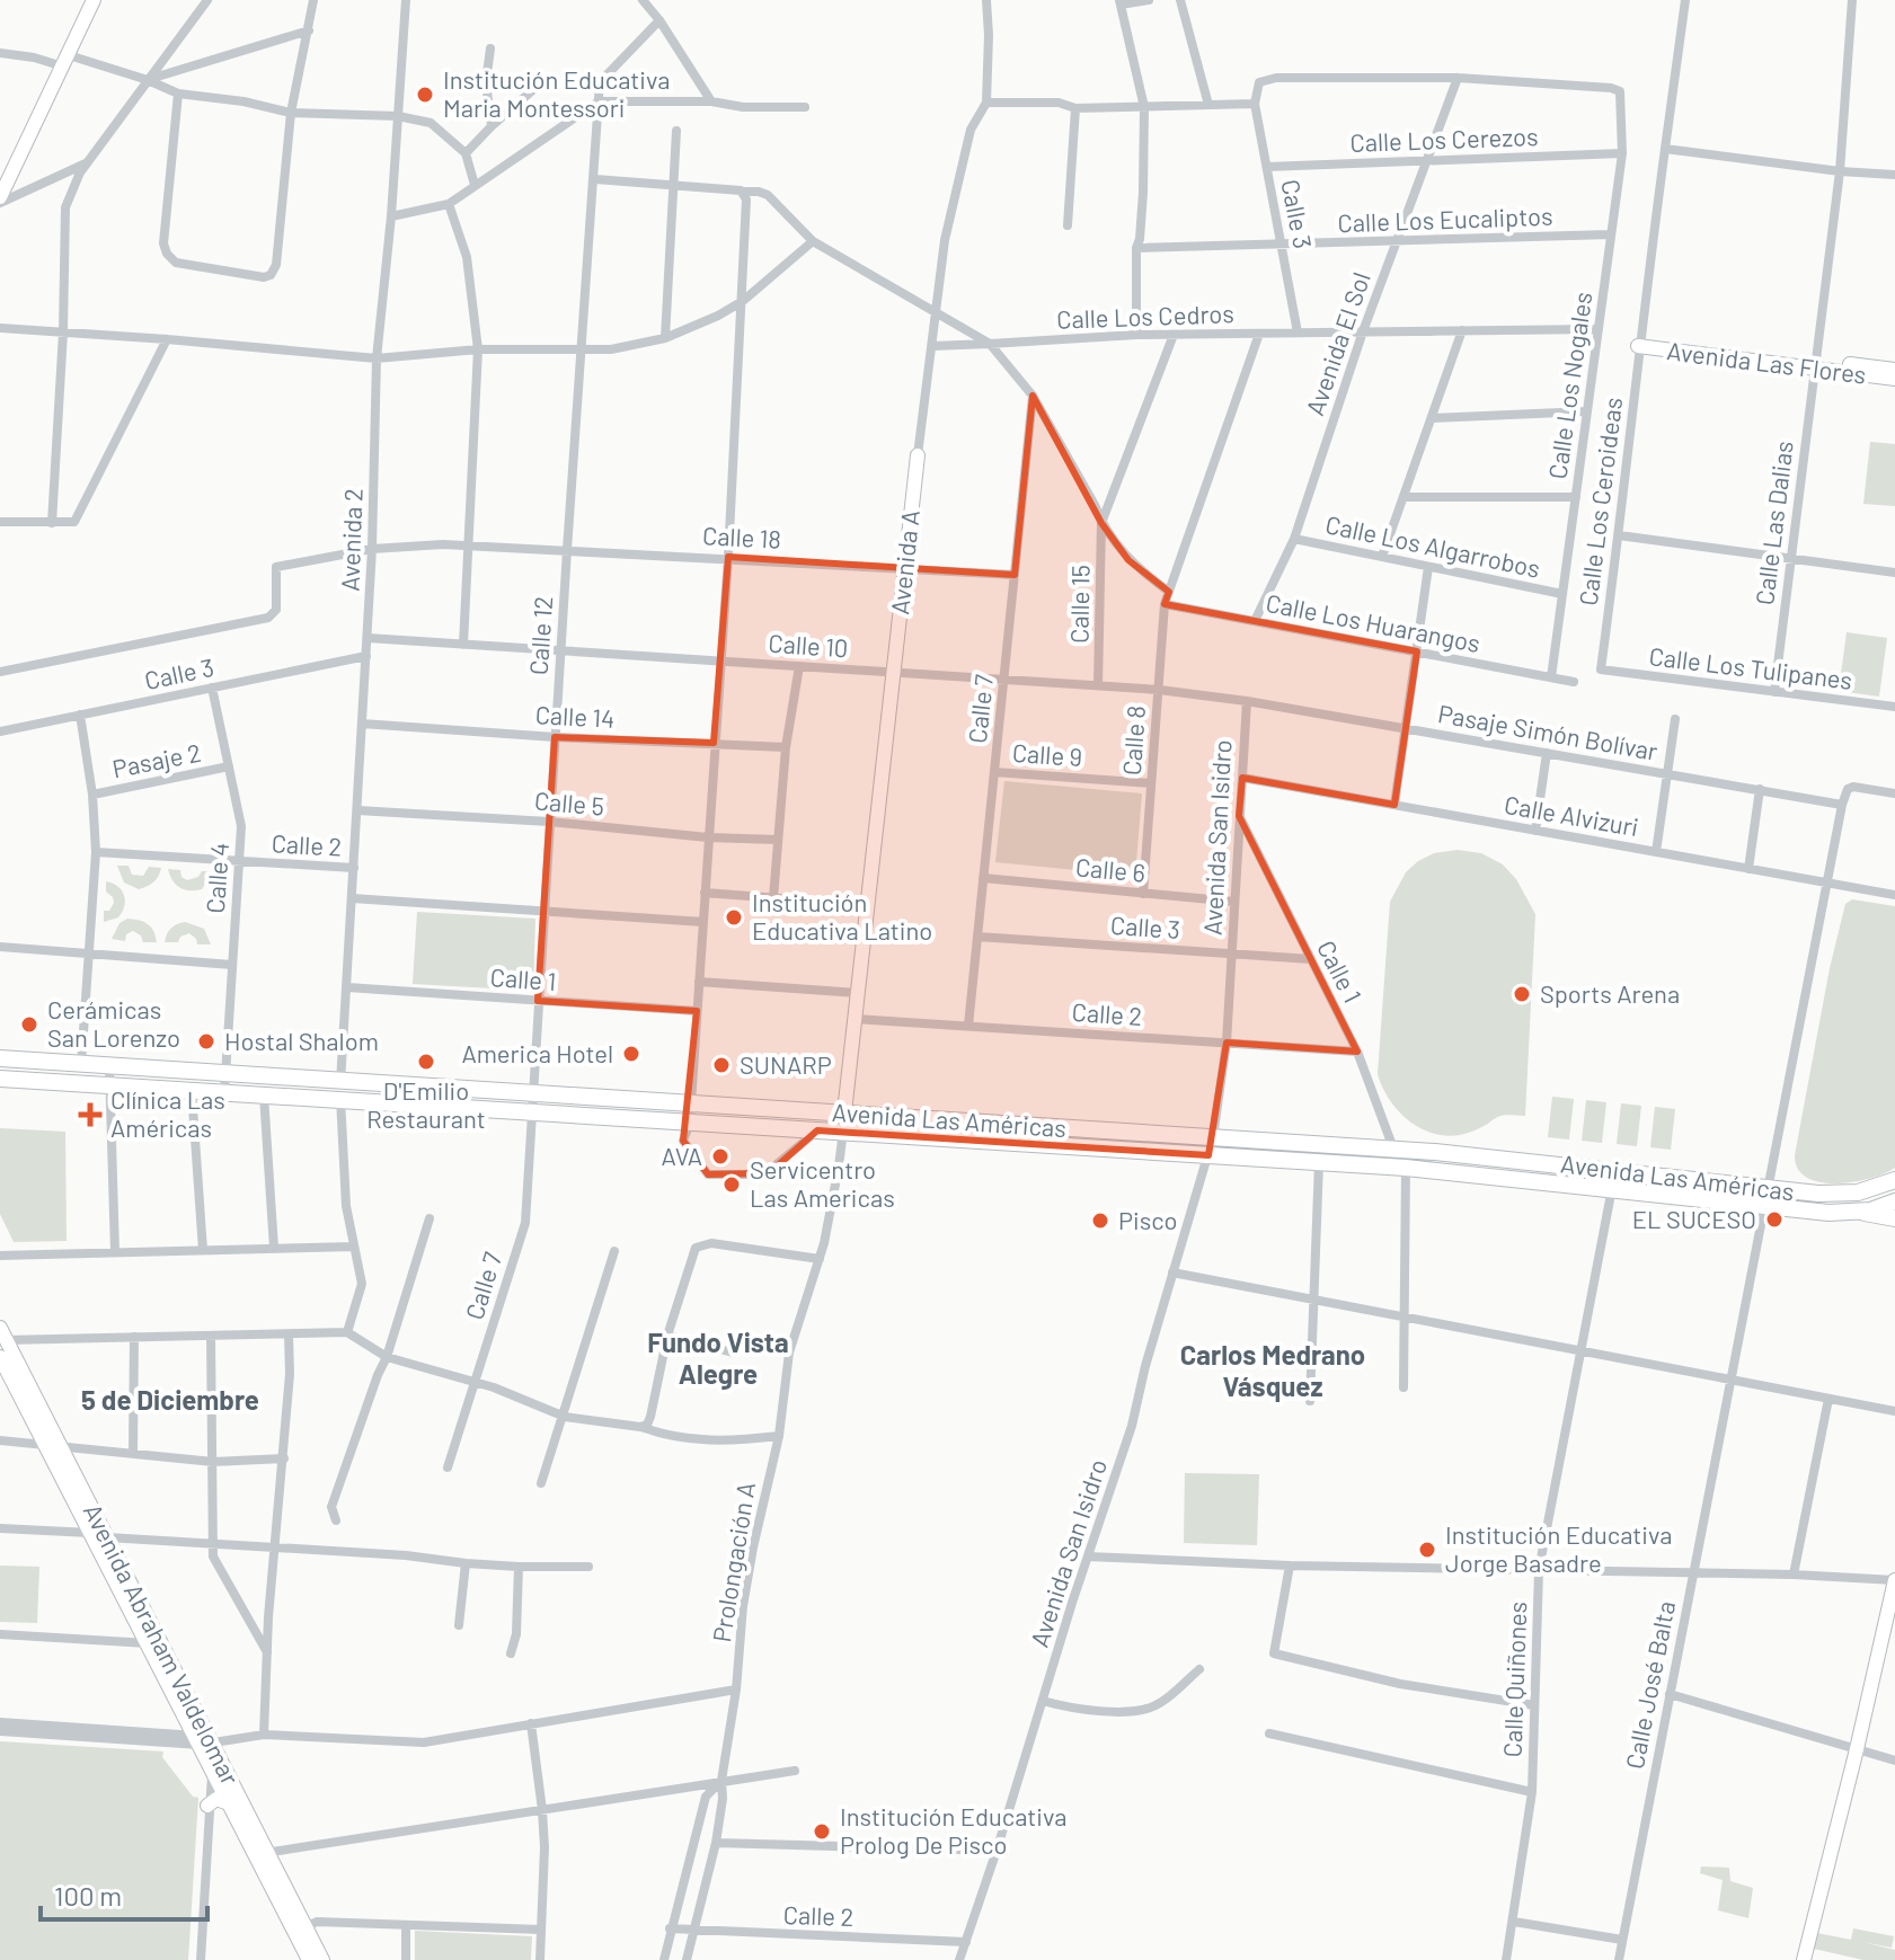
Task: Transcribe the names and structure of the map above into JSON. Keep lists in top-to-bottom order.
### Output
{
  "streets": {
    "main road": ["Avenida Las Américas"],
    "street": [
      "Calle Los Cerezos",
      "Calle 3",
      "Calle Los Eucaliptos",
      "Calle Los Cedros",
      "Avenida El Sol",
      "Avenida Las Flores",
      "Calle Los Nogales",
      "Calle Los Ceroideas",
      "Calle Las Dalias",
      "Calle 18",
      "Avenida 2",
      "Calle Los Algarrobos",
      "Avenida A",
      "Calle 15",
      "Calle Los Huarangos",
      "Calle 12",
      "Calle 10",
      "Calle Los Tulipanes",
      "Calle 7",
      "Calle 14",
      "Pasaje Simón Bolívar",
      "Calle 8",
      "Calle 9",
      "Pasaje 2",
      "Calle 5",
      "Calle Alvizuri",
      "Avenida San Isidro",
      "Calle 2",
      "Calle 6",
      "Calle 4",
      "Calle 1",
      "Prolongación A",
      "Avenida Abraham Valdelomar",
      "Calle Quiñones",
      "Calle José Balta"
    ]
  },
  "crossings": [
    ["Calle Los Cerezos", "Calle 3"],
    ["Calle Los Cerezos", "Avenida El Sol"],
    ["Calle Los Cerezos", "Calle Los Nogales"],
    ["Calle 3", "Calle Los Eucaliptos"],
    ["Calle 3", "Calle Los Cedros"],
    ["Calle 3", "Avenida 2"],
    ["Calle 3", "Calle 7"],
    ["Calle 3", "Avenida San Isidro"],
    ["Calle 3", "Calle 4"],
    ["Calle 3", "Calle 1"],
    ["Calle Los Eucaliptos", "Avenida El Sol"],
    ["Calle Los Eucaliptos", "Calle Los Nogales"],
    ["Calle Los Cedros", "Avenida El Sol"],
    ["Calle Los Cedros", "Calle Los Nogales"],
    ["Calle Los Cedros", "Calle 8"],
    ["Avenida El Sol", "Calle Los Nogales"],
    ["Avenida El Sol", "Calle Los Algarrobos"],
    ["Avenida El Sol", "Calle Los Huarangos"],
    ["Avenida Las Flores", "Calle Los Ceroideas"],
    ["Avenida Las Flores", "Calle Las Dalias"],
    ["Calle Los Nogales", "Calle Los Algarrobos"],
    ["Calle Los Nogales", "Calle Los Huarangos"],
    ["Calle Los Ceroideas", "Calle Los Tulipanes"],
    ["Calle Las Dalias", "Calle Los Tulipanes"],
    ["Calle 18", "Avenida 2"],
    ["Calle 18", "Avenida A"],
    ["Calle 18", "Calle 12"],
    ["Calle 18", "Calle 7"],
    ["Avenida 2", "Calle 10"],
    ["Avenida 2", "Calle 14"],
    ["Avenida 2", "Calle 5"],
    ["Avenida 2", "Calle 2"],
    ["Avenida 2", "Calle 1"],
    ["Avenida 2", "Avenida Las Américas"],
    ["Avenida A", "Calle 10"],
    ["Avenida A", "Calle 2"],
    ["Avenida A", "Avenida Las Américas"],
    ["Avenida A", "Prolongación A"],
    ["Calle 15", "Calle 10"],
    ["Calle Los Huarangos", "Calle 8"],
    ["Calle 12", "Calle 10"],
    ["Calle 12", "Calle 7"],
    ["Calle 12", "Calle 14"],
    ["Calle 12", "Calle 5"],
    ["Calle 12", "Calle 1"],
    ["Calle 12", "Avenida Las Américas"],
    ["Calle 10", "Calle 7"],
    ["Calle 10", "Pasaje Simón Bolívar"],
    ["Calle 10", "Calle 8"],
    ["Calle 10", "Avenida San Isidro"],
    ["Calle 7", "Calle 9"],
    ["Calle 7", "Calle 2"],
    ["Calle 7", "Calle 6"],
    ["Calle 7", "Avenida Las Américas"],
    ["Pasaje Simón Bolívar", "Avenida San Isidro"],
    ["Calle 8", "Calle 9"],
    ["Calle 8", "Calle 6"],
    ["Pasaje 2", "Calle 4"],
    ["Calle Alvizuri", "Avenida San Isidro"],
    ["Calle Alvizuri", "Calle José Balta"],
    ["Avenida San Isidro", "Calle 2"],
    ["Avenida San Isidro", "Calle 6"],
    ["Avenida San Isidro", "Calle 1"],
    ["Avenida San Isidro", "Avenida Las Américas"],
    ["Calle 2", "Calle 4"],
    ["Calle 2", "Calle 1"],
    ["Calle 2", "Prolongación A"],
    ["Calle 4", "Avenida Las Américas"],
    ["Calle 1", "Avenida Las Américas"],
    ["Avenida Las Américas", "Calle Quiñones"],
    ["Avenida Las Américas", "Calle José Balta"]
  ],
  "districts": ["Fundo Vista Alegre", "Carlos Medrano Vásquez", "5 de Diciembre"],
  "places": {
    "other": [
      "Institución Educativa Maria Montessori",
      "Institución Educativa Latino",
      "Sports Arena",
      "Cerámicas San Lorenzo",
      "Hostal Shalom",
      "America Hotel",
      "D'Emilio Restaurant",
      "SUNARP",
      "AVA",
      "Servicentro Las Americas",
      "EL SUCESO",
      "Pisco",
      "Institución Educativa Jorge Basadre",
      "Institución Educativa Prolog De Pisco"
    ],
    "health": ["Clínica Las Américas"]
  },
  "scale_bar": "100 m"
}
